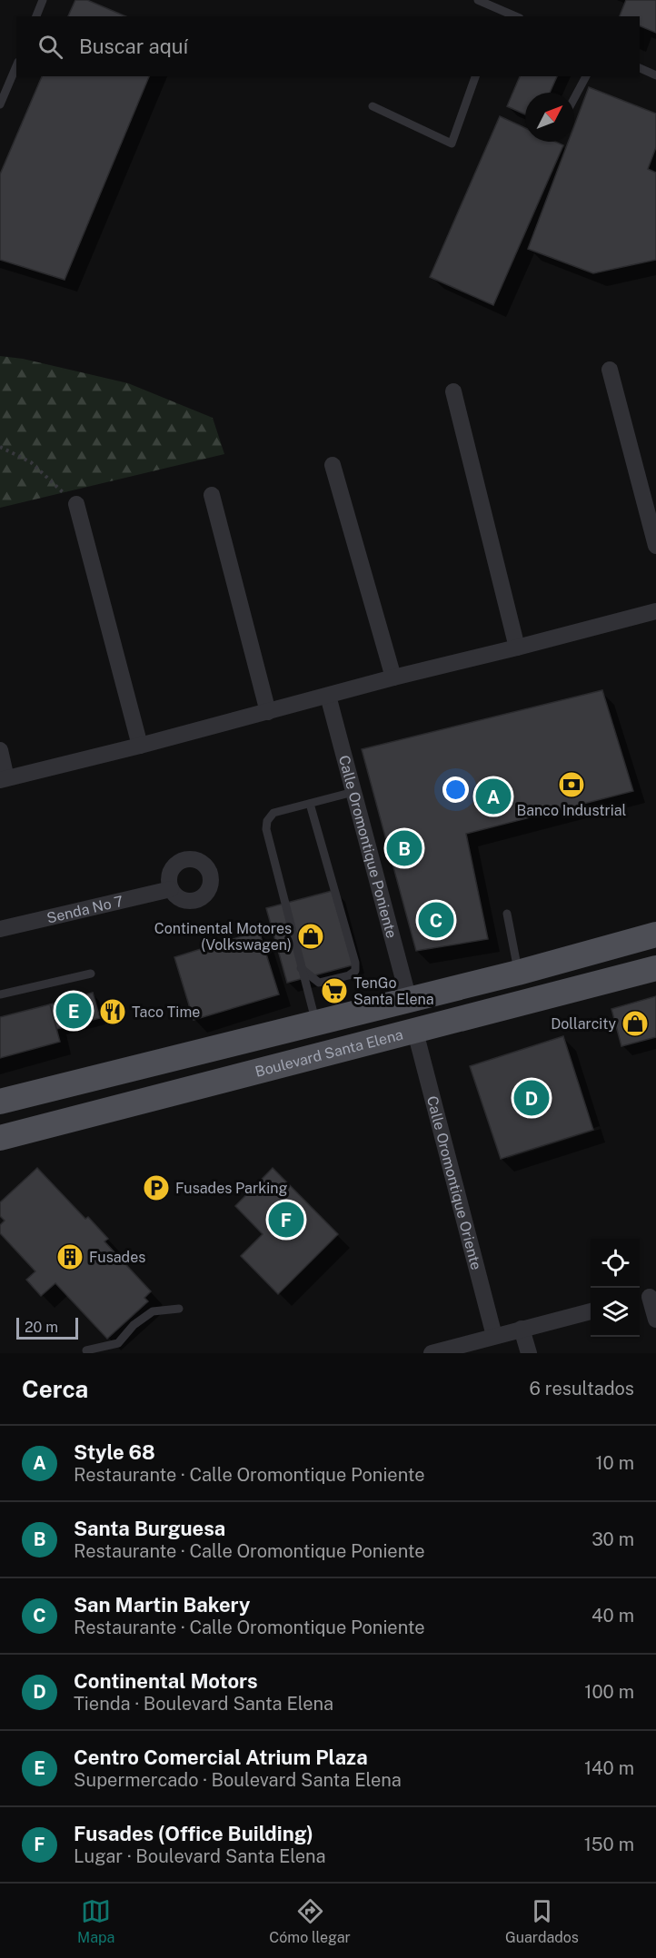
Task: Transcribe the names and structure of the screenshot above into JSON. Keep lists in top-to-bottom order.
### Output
{
  "streets": {
    "main road": ["Boulevard Santa Elena"],
    "street": ["Calle Oromontique Poniente", "Senda No 7", "Calle Oromontique Oriente"]
  },
  "crossings": [
    ["Boulevard Santa Elena", "Calle Oromontique Oriente"]
  ],
  "places": {
    "bank": ["Banco Industrial"],
    "shop": ["Continental Motores (Volkswagen)", "Dollarcity"],
    "supermarket": ["TenGo Santa Elena"],
    "restaurant": ["Taco Time"],
    "parking": ["Fusades Parking"],
    "building": ["Fusades"]
  },
  "scale_bar": "20 m",
  "north": "top right",
  "page": {
    "search": "Buscar aquí",
    "pins": [
      "A",
      "B",
      "C",
      "E",
      "D",
      "F"
    ],
    "scale": "20 m",
    "heading": ["Cerca", "6 resultados"],
    "list": [
      {
        "mark": "A",
        "name": "Style 68",
        "note": "Restaurante · Calle Oromontique Poniente",
        "value": "10 m"
      },
      {
        "mark": "B",
        "name": "Santa Burguesa",
        "note": "Restaurante · Calle Oromontique Poniente",
        "value": "30 m"
      },
      {
        "mark": "C",
        "name": "San Martin Bakery",
        "note": "Restaurante · Calle Oromontique Poniente",
        "value": "40 m"
      },
      {
        "mark": "D",
        "name": "Continental Motors",
        "note": "Tienda · Boulevard Santa Elena",
        "value": "100 m"
      },
      {
        "mark": "E",
        "name": "Centro Comercial Atrium Plaza",
        "note": "Supermercado · Boulevard Santa Elena",
        "value": "140 m"
      },
      {
        "mark": "F",
        "name": "Fusades (Office Building)",
        "note": "Lugar · Boulevard Santa Elena",
        "value": "150 m"
      }
    ],
    "nav": ["Mapa", "Cómo llegar", "Guardados"]
  }
}
